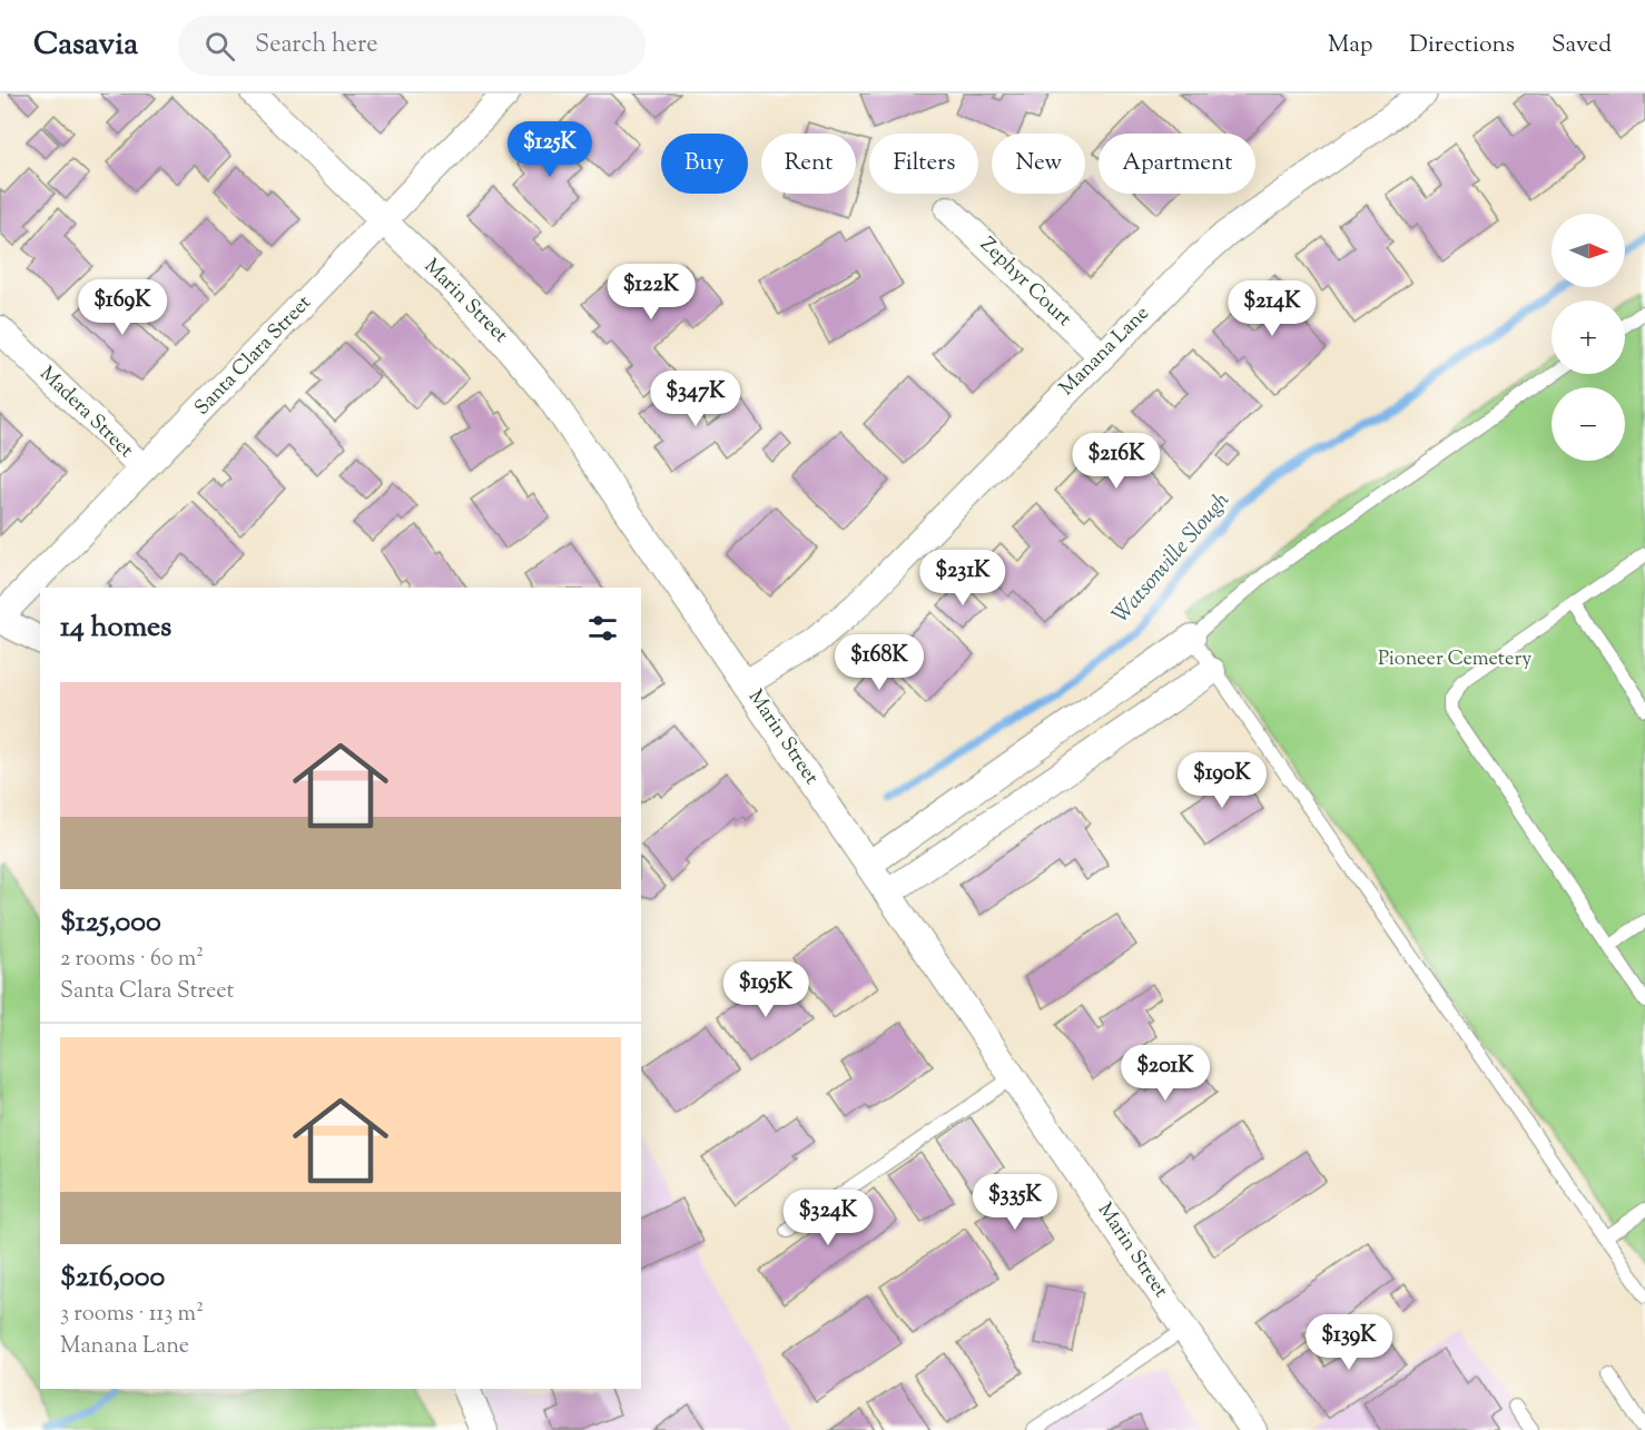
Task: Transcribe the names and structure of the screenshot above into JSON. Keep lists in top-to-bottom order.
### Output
{
  "streets": {
    "street": [
      "Zephyr Court",
      "Marin Street",
      "Manana Lane",
      "Santa Clara Street",
      "Madera Street"
    ]
  },
  "crossings": [
    ["Zephyr Court", "Manana Lane"],
    ["Marin Street", "Manana Lane"],
    ["Marin Street", "Santa Clara Street"],
    ["Santa Clara Street", "Madera Street"]
  ],
  "water": ["Watsonville Slough"],
  "parks": ["Pioneer Cemetery"],
  "north": "right",
  "page": {
    "header": "Casavia",
    "search": "Search here",
    "nav": ["Map", "Directions", "Saved"],
    "price": [
      "$125K",
      "$122K",
      "$169K",
      "$214K",
      "$347K",
      "$216K",
      "$231K",
      "$168K",
      "$190K",
      "$195K",
      "$201K",
      "$335K",
      "$324K",
      "$139K"
    ],
    "chip": [
      "Buy",
      "Rent",
      "Filters",
      "New",
      "Apartment"
    ],
    "map_buttons": ["+", "−"],
    "heading": "14 homes",
    "list": [
      {
        "name": "$125,000",
        "note": "2 rooms · 60 m² · Santa Clara Street"
      },
      {
        "name": "$216,000",
        "note": "3 rooms · 113 m² · Manana Lane"
      }
    ]
  }
}
